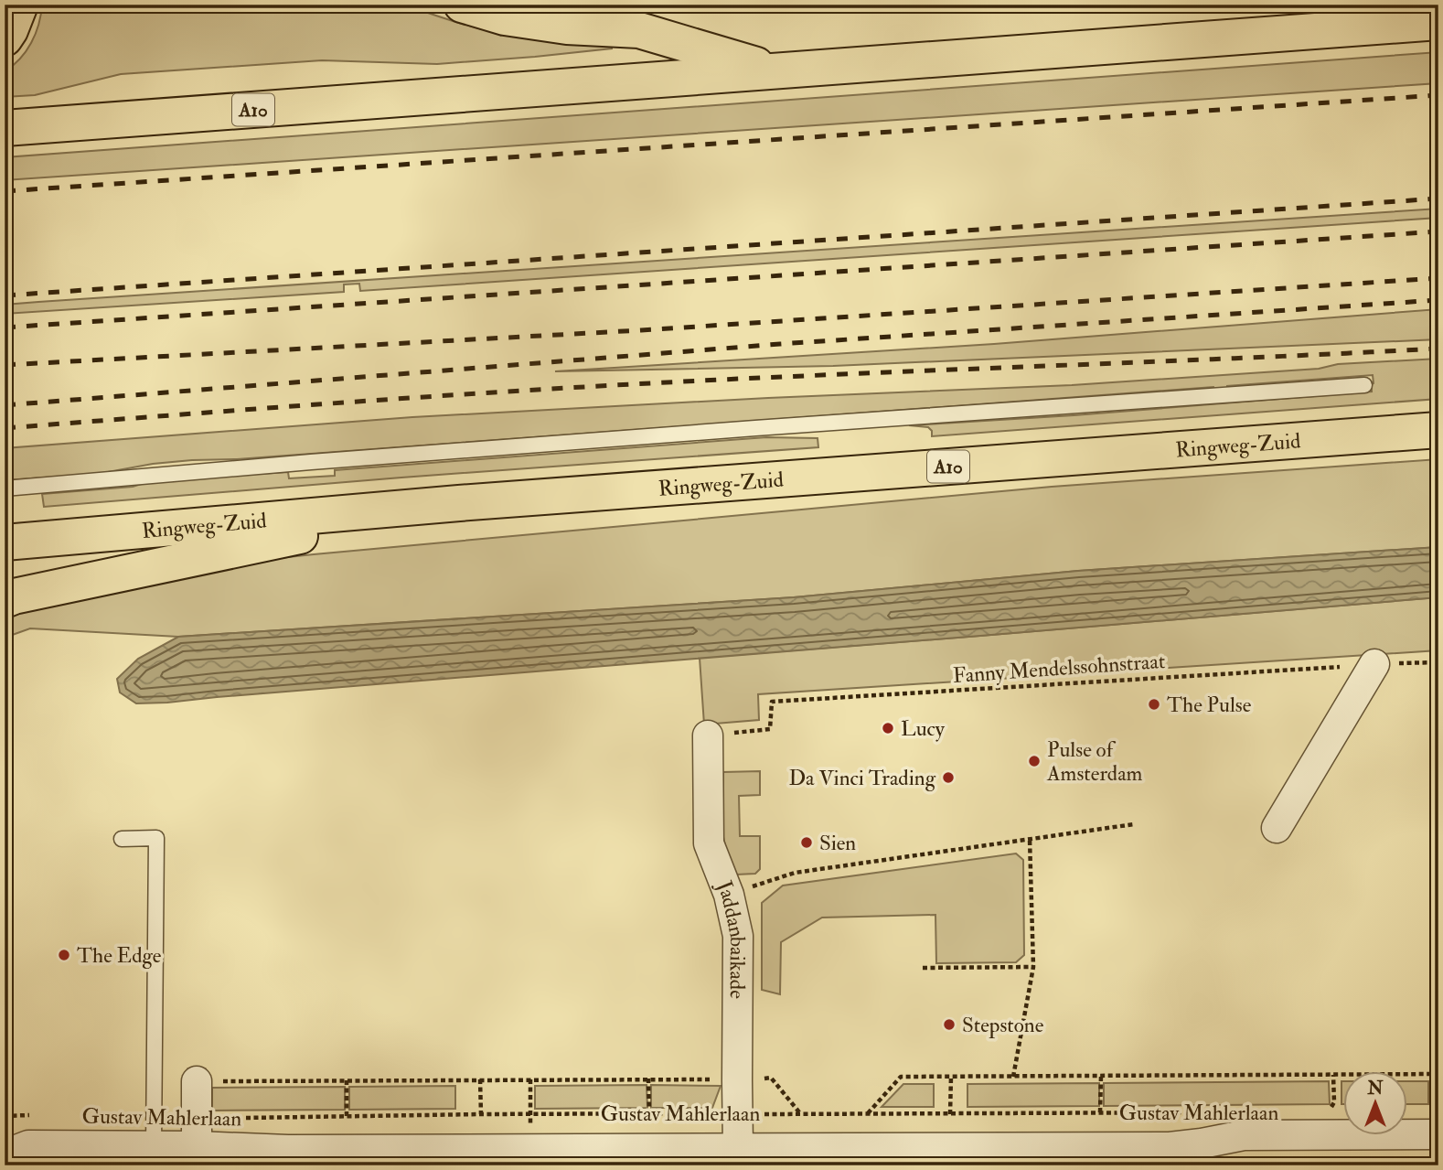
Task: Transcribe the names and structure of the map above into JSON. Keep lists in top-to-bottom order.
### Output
{
  "streets": {
    "highway": ["A10", "Ringweg-Zuid"],
    "street": ["Jaddanbaikade", "Gustav Mahlerlaan"],
    "path": ["Fanny Mendelssohnstraat"]
  },
  "crossings": [
    ["A10", "Ringweg-Zuid"],
    ["Fanny Mendelssohnstraat", "Jaddanbaikade"],
    ["Jaddanbaikade", "Gustav Mahlerlaan"]
  ],
  "places": [
    "The Pulse",
    "Lucy",
    "Pulse of Amsterdam",
    "Da Vinci Trading",
    "Sien",
    "The Edge",
    "Stepstone"
  ],
  "north": "top"
}
